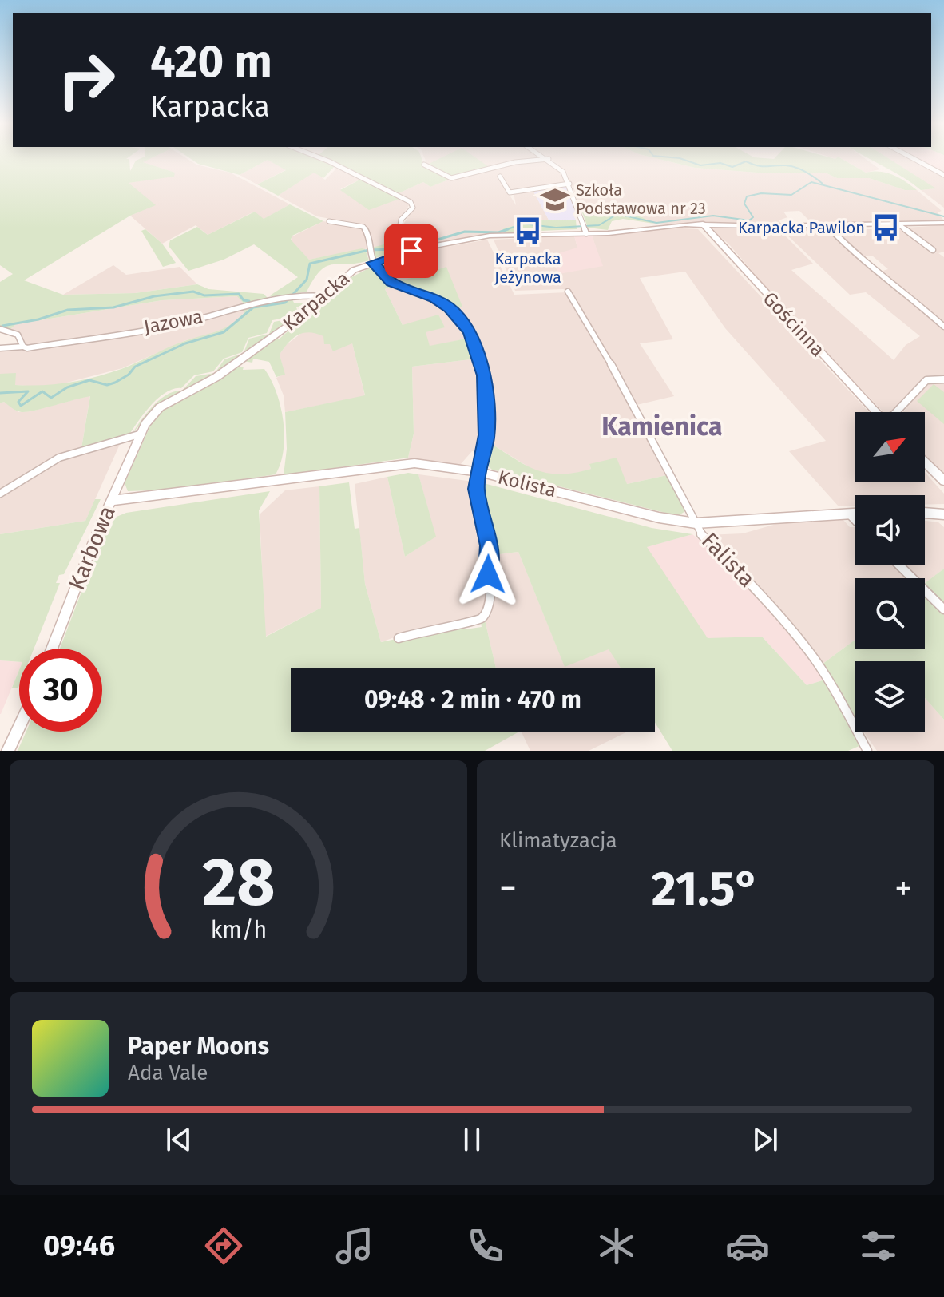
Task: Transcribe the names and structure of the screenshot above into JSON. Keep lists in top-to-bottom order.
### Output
{
  "streets": {
    "street": [
      "Karpacka",
      "Jazowa",
      "Gościnna",
      "Kolista",
      "Karbowa",
      "Falista"
    ]
  },
  "crossings": [
    ["Karpacka", "Jazowa"],
    ["Karpacka", "Gościnna"],
    ["Karpacka", "Karbowa"],
    ["Kolista", "Karbowa"],
    ["Kolista", "Falista"]
  ],
  "districts": ["Kamienica"],
  "places": {
    "school or university": ["Szkoła Podstawowa nr 23"],
    "bus stop": ["Karpacka Pawilon", "Karpacka Jeżynowa"]
  },
  "north": "top right",
  "page": {
    "turn": ["420 m", "Karpacka"],
    "limit": "30",
    "trip": "09:48 · 2 min · 470 m",
    "tile": "Klimatyzacja",
    "heat": ["−", "21.5°", "+"],
    "song": ["Paper Moons", "Ada Vale"],
    "tabs": "09:46",
    "gauge": ["28", "km/h"]
  }
}
